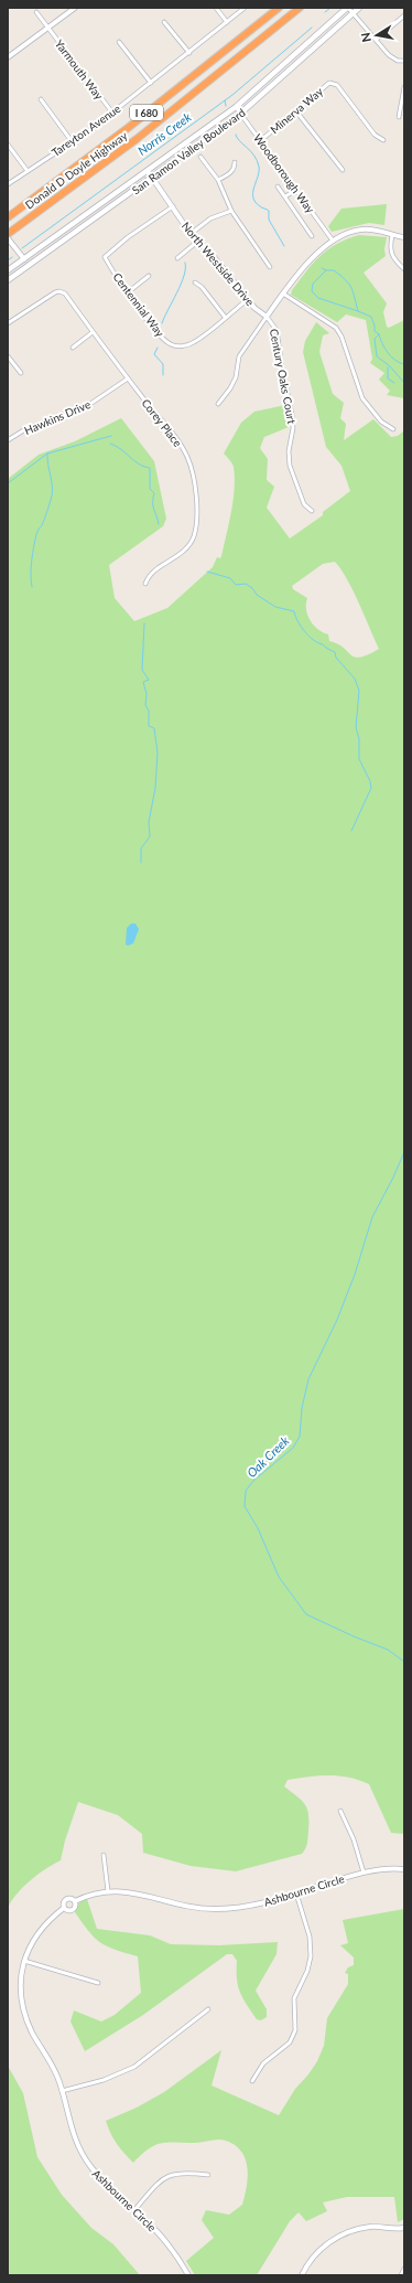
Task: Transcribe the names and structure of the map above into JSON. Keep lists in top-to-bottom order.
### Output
{
  "streets": {
    "highway": ["I 680", "Donald D Doyle Highway"],
    "main road": ["San Ramon Valley Boulevard"],
    "street": [
      "Yarmouth Way",
      "Minerva Way",
      "Tareyton Avenue",
      "Woodborough Way",
      "North Westside Drive",
      "Centennial Way",
      "Century Oaks Court",
      "Hawkins Drive",
      "Corey Place",
      "Ashbourne Circle"
    ]
  },
  "crossings": [
    ["Yarmouth Way", "Tareyton Avenue"],
    ["Minerva Way", "Woodborough Way"],
    ["San Ramon Valley Boulevard", "Woodborough Way"],
    ["San Ramon Valley Boulevard", "North Westside Drive"],
    ["North Westside Drive", "Centennial Way"],
    ["North Westside Drive", "Century Oaks Court"],
    ["Hawkins Drive", "Corey Place"]
  ],
  "water": ["Norris Creek", "Oak Creek"],
  "north": "left"
}
